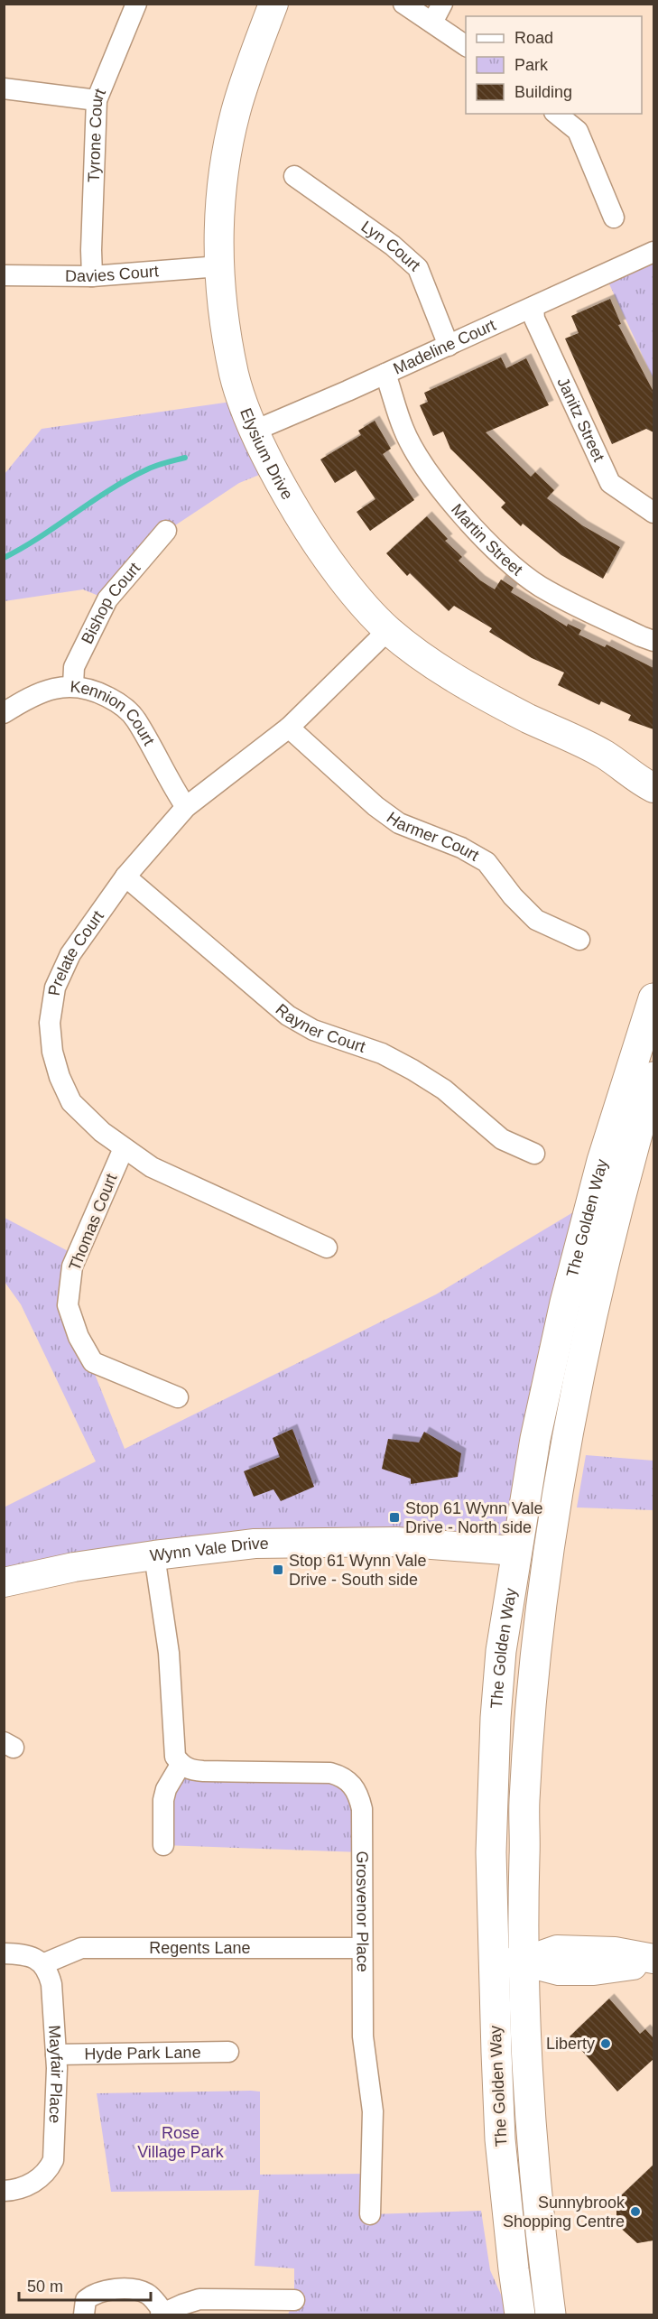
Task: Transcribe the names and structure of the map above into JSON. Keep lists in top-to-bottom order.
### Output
{
  "streets": {
    "main road": ["The Golden Way"],
    "street": [
      "Tyrone Court",
      "Lyn Court",
      "Davies Court",
      "Madeline Court",
      "Janitz Street",
      "Elysium Drive",
      "Martin Street",
      "Bishop Court",
      "Kennion Court",
      "Harmer Court",
      "Prelate Court",
      "Rayner Court",
      "Thomas Court",
      "Wynn Vale Drive",
      "Grosvenor Place",
      "Regents Lane",
      "Hyde Park Lane",
      "Mayfair Place"
    ]
  },
  "crossings": [
    ["Tyrone Court", "Davies Court"],
    ["Lyn Court", "Madeline Court"],
    ["Davies Court", "Elysium Drive"],
    ["Madeline Court", "Janitz Street"],
    ["Madeline Court", "Elysium Drive"],
    ["Madeline Court", "Martin Street"],
    ["Elysium Drive", "Prelate Court"],
    ["Bishop Court", "Kennion Court"],
    ["Kennion Court", "Prelate Court"],
    ["Harmer Court", "Prelate Court"],
    ["Prelate Court", "Rayner Court"],
    ["Prelate Court", "Thomas Court"],
    ["The Golden Way", "Wynn Vale Drive"],
    ["Grosvenor Place", "Regents Lane"],
    ["Regents Lane", "Mayfair Place"],
    ["Hyde Park Lane", "Mayfair Place"]
  ],
  "parks": ["Rose Village Park"],
  "places": {
    "transit": ["Stop 61 Wynn Vale Drive - North side", "Stop 61 Wynn Vale Drive - South side"],
    "other": ["Liberty", "Sunnybrook Shopping Centre"]
  },
  "legend": ["Road", "Park", "Building"],
  "scale_bar": "50 m"
}
